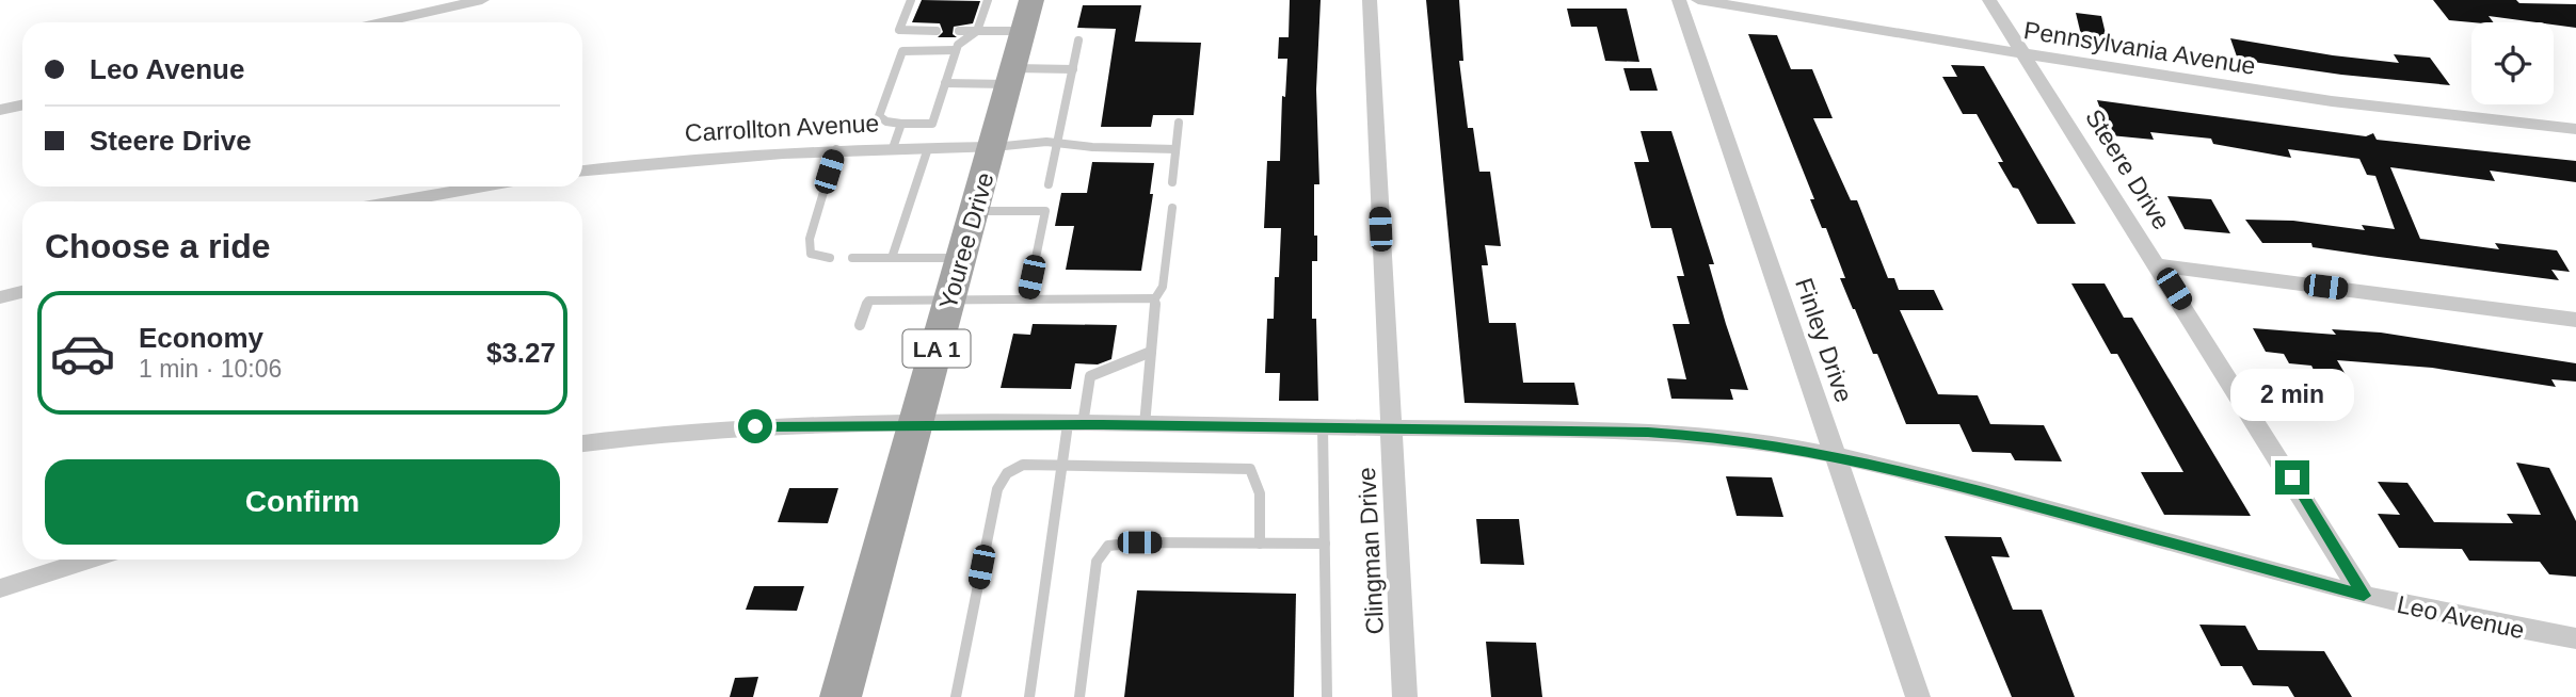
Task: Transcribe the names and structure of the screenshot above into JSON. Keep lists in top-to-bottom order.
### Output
{
  "streets": {
    "main road": ["Youree Drive", "LA 1"],
    "street": [
      "Pennsylvania Avenue",
      "Carrollton Avenue",
      "Steere Drive",
      "Finley Drive",
      "Clingman Drive",
      "Leo Avenue"
    ]
  },
  "crossings": [
    ["Pennsylvania Avenue", "Steere Drive"],
    ["Carrollton Avenue", "Youree Drive"],
    ["Steere Drive", "Leo Avenue"],
    ["Youree Drive", "Leo Avenue"],
    ["Finley Drive", "Leo Avenue"],
    ["Clingman Drive", "Leo Avenue"]
  ],
  "page": {
    "banner": ["Leo Avenue", "Steere Drive"],
    "heading": "Choose a ride",
    "list": [
      {
        "name": "Economy",
        "note": "1 min · 10:06",
        "value": "$3.27"
      }
    ],
    "bubble": "2 min",
    "buttons": "Confirm"
  }
}
